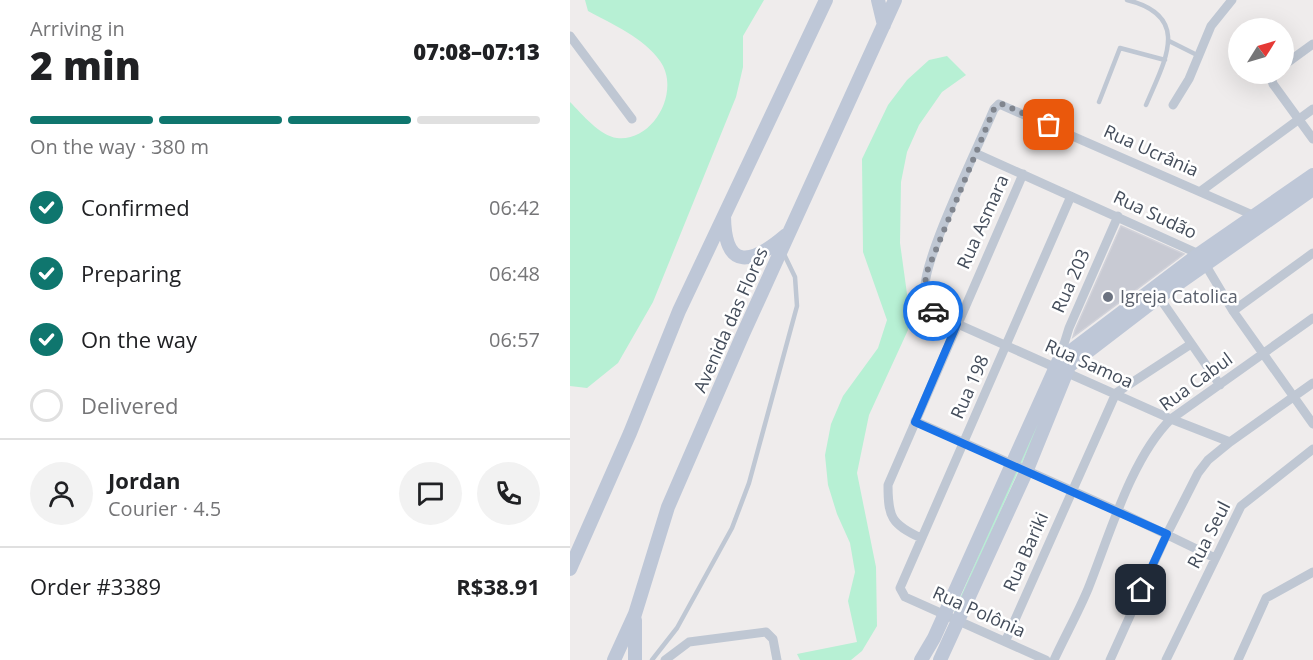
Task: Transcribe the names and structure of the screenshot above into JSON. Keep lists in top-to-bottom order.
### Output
{
  "streets": {
    "main road": ["Avenida das Flores"],
    "street": [
      "Rua Ucrânia",
      "Rua Sudão",
      "Rua Asmara",
      "Rua 203",
      "Rua Samoa",
      "Rua Cabul",
      "Rua 198",
      "Rua Seul",
      "Rua Bariki",
      "Rua Polônia"
    ]
  },
  "crossings": [
    ["Rua Ucrânia", "Rua Sudão"],
    ["Rua Ucrânia", "Rua Samoa"],
    ["Rua Sudão", "Rua Asmara"],
    ["Rua Sudão", "Rua 203"],
    ["Rua Sudão", "Rua Samoa"],
    ["Rua Sudão", "Rua Cabul"],
    ["Rua Sudão", "Rua 198"],
    ["Rua Asmara", "Rua Samoa"],
    ["Rua Asmara", "Rua 198"],
    ["Rua 203", "Rua Samoa"],
    ["Rua Samoa", "Rua Cabul"],
    ["Rua Samoa", "Rua 198"],
    ["Rua Samoa", "Rua Bariki"],
    ["Rua 198", "Rua Polônia"],
    ["Rua Bariki", "Rua Polônia"]
  ],
  "places": ["Igreja Catolica"],
  "north": "top right",
  "page": {
    "heading": ["2 min", "Arriving in", "07:08–07:13"],
    "panel": [
      "Jordan",
      "Courier · 4.5",
      "Order #3389",
      "R$38.91"
    ],
    "bar": "On the way · 380 m",
    "list": [
      ["Confirmed", "06:42"],
      ["Preparing", "06:48"],
      ["On the way", "06:57"],
      "Delivered"
    ]
  }
}
